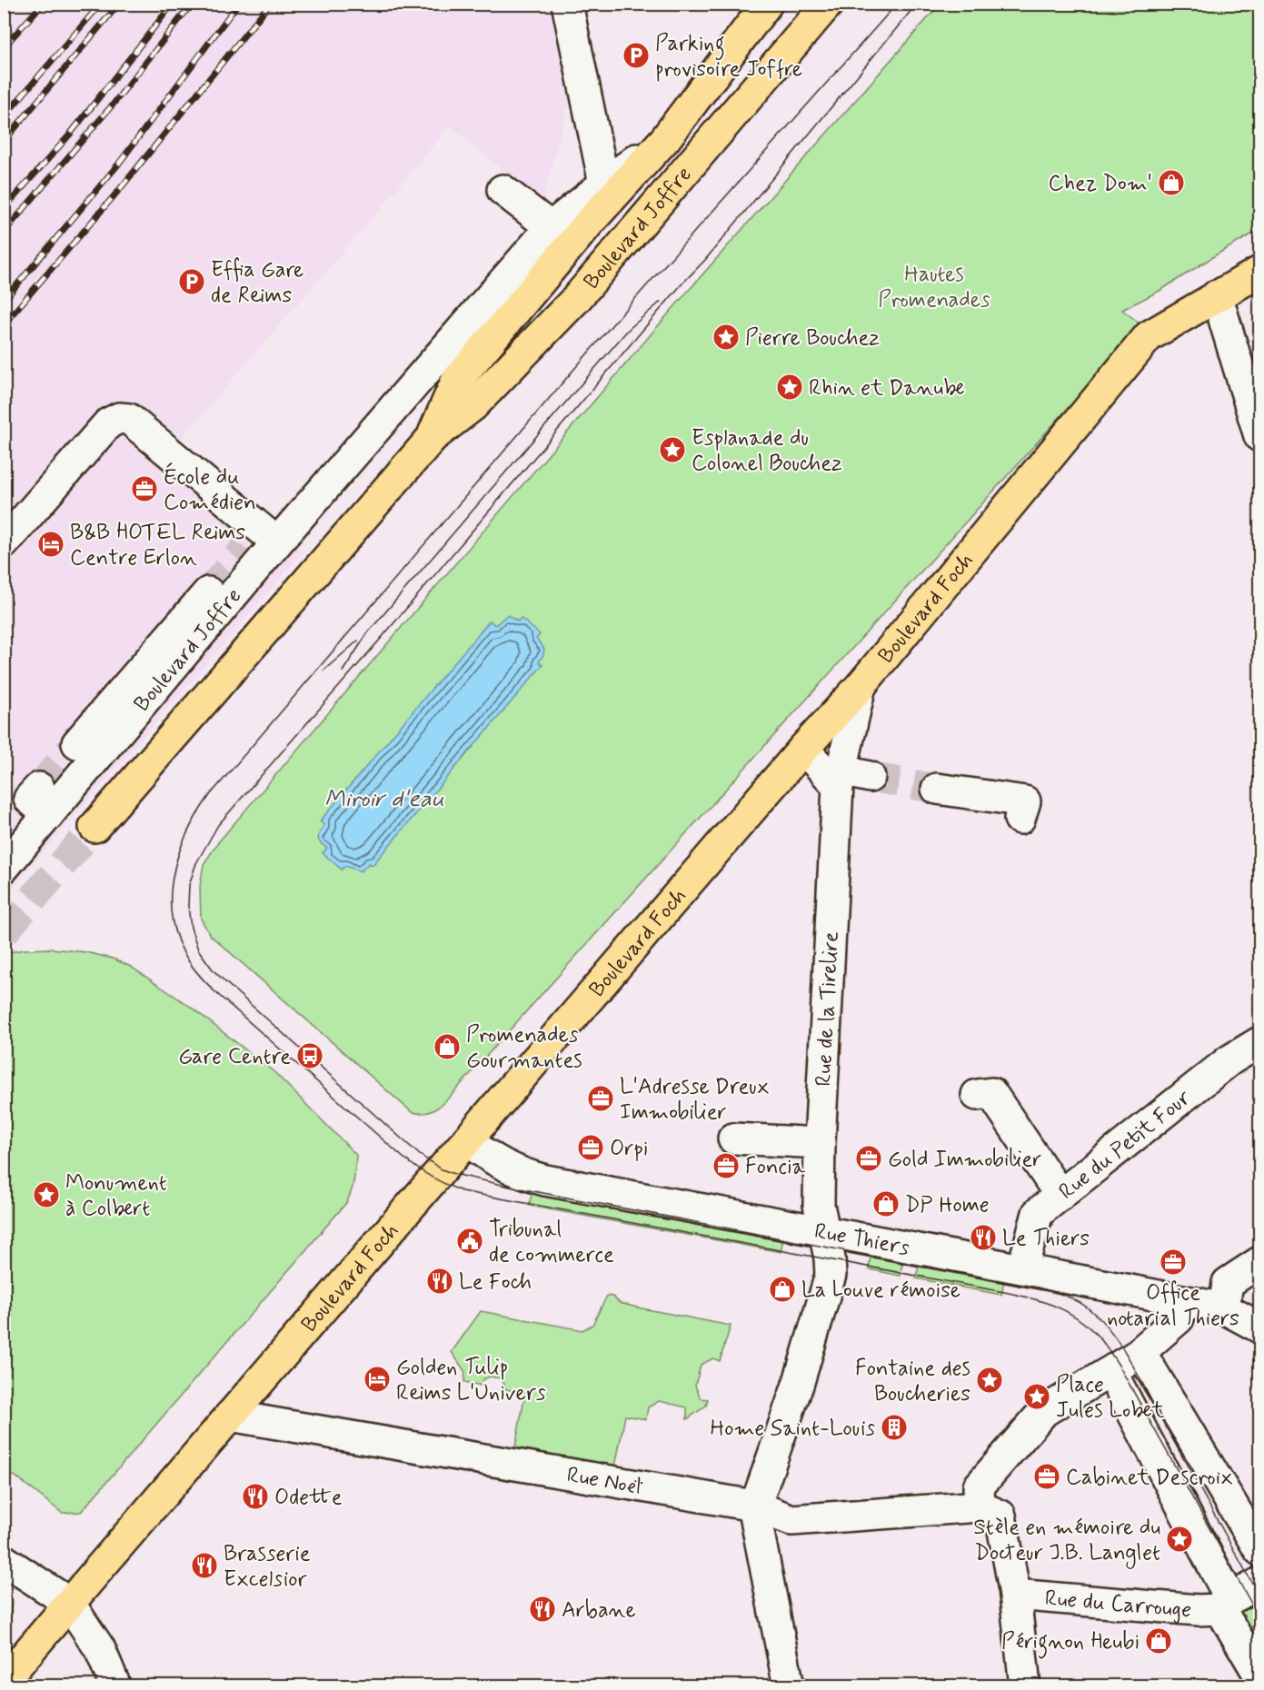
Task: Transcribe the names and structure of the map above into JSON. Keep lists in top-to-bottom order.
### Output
{
  "streets": {
    "main road": ["Boulevard Joffre", "Boulevard Foch"],
    "street": [
      "Rue de la Tirelire",
      "Rue du Petit Four",
      "Rue Thiers",
      "Rue Noël",
      "Rue du Carrouge"
    ]
  },
  "crossings": [
    ["Boulevard Foch", "Rue de la Tirelire"],
    ["Boulevard Foch", "Rue Thiers"],
    ["Boulevard Foch", "Rue Noël"],
    ["Rue de la Tirelire", "Rue Thiers"],
    ["Rue de la Tirelire", "Rue Noël"],
    ["Rue du Petit Four", "Rue Thiers"]
  ],
  "water": ["Miroir d'eau"],
  "parks": ["Hautes Promenades"],
  "places": {
    "parking": ["Parking provisoire Joffre", "Effia Gare de Reims"],
    "shop": [
      "Chez Dom'",
      "Promenades Gourmantes",
      "DP Home",
      "La Louve rémoise",
      "Pérignon Heubi"
    ],
    "place": [
      "Pierre Bouchez",
      "Rhin et Danube",
      "Esplanade du Colonel Bouchez",
      "Monument à Colbert",
      "Fontaine des Boucheries",
      "Place Jules Lobet",
      "Stèle en mémoire du Docteur J.B. Langlet"
    ],
    "office": [
      "École du Comédien",
      "L'Adresse Dreux Immobilier",
      "Orpi",
      "Gold Immobilier",
      "Foncia",
      "Office notarial Thiers",
      "Cabinet Descroix"
    ],
    "hotel": ["B&B HOTEL Reims Centre Erlon", "Golden Tulip Reims L'Univers"],
    "bus stop": ["Gare Centre"],
    "restaurant": [
      "Le Thiers",
      "Le Foch",
      "Odette",
      "Brasserie Excelsior",
      "Arbane"
    ],
    "public building": ["Tribunal de commerce"],
    "building": ["Home Saint-Louis"]
  }
}
